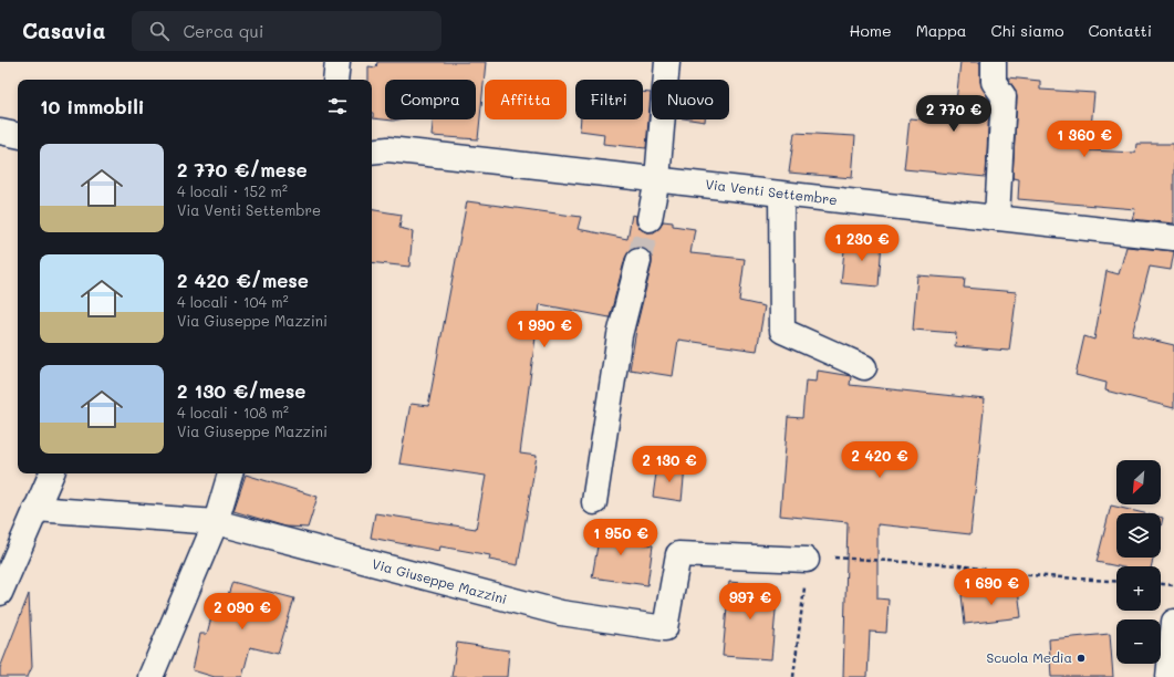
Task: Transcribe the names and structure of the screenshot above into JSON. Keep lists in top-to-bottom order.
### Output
{
  "streets": {
    "street": ["Via Venti Settembre", "Via Giuseppe Mazzini"]
  },
  "places": ["Scuola Media"],
  "north": "bottom left",
  "page": {
    "header": "Casavia",
    "search": "Cerca qui",
    "nav": [
      "Home",
      "Mappa",
      "Chi siamo",
      "Contatti"
    ],
    "chip": [
      "Compra",
      "Affitta",
      "Filtri",
      "Nuovo"
    ],
    "heading": "10 immobili",
    "price": [
      "2 770 €",
      "1 360 €",
      "1 230 €",
      "1 990 €",
      "2 420 €",
      "2 130 €",
      "1 950 €",
      "1 690 €",
      "997 €",
      "2 090 €"
    ],
    "list": [
      {
        "name": "2 770 €/mese",
        "note": "4 locali · 152 m² · Via Venti Settembre"
      },
      {
        "name": "2 420 €/mese",
        "note": "4 locali · 104 m² · Via Giuseppe Mazzini"
      },
      {
        "name": "2 130 €/mese",
        "note": "4 locali · 108 m² · Via Giuseppe Mazzini"
      }
    ],
    "map_buttons": ["+", "−"]
  }
}
